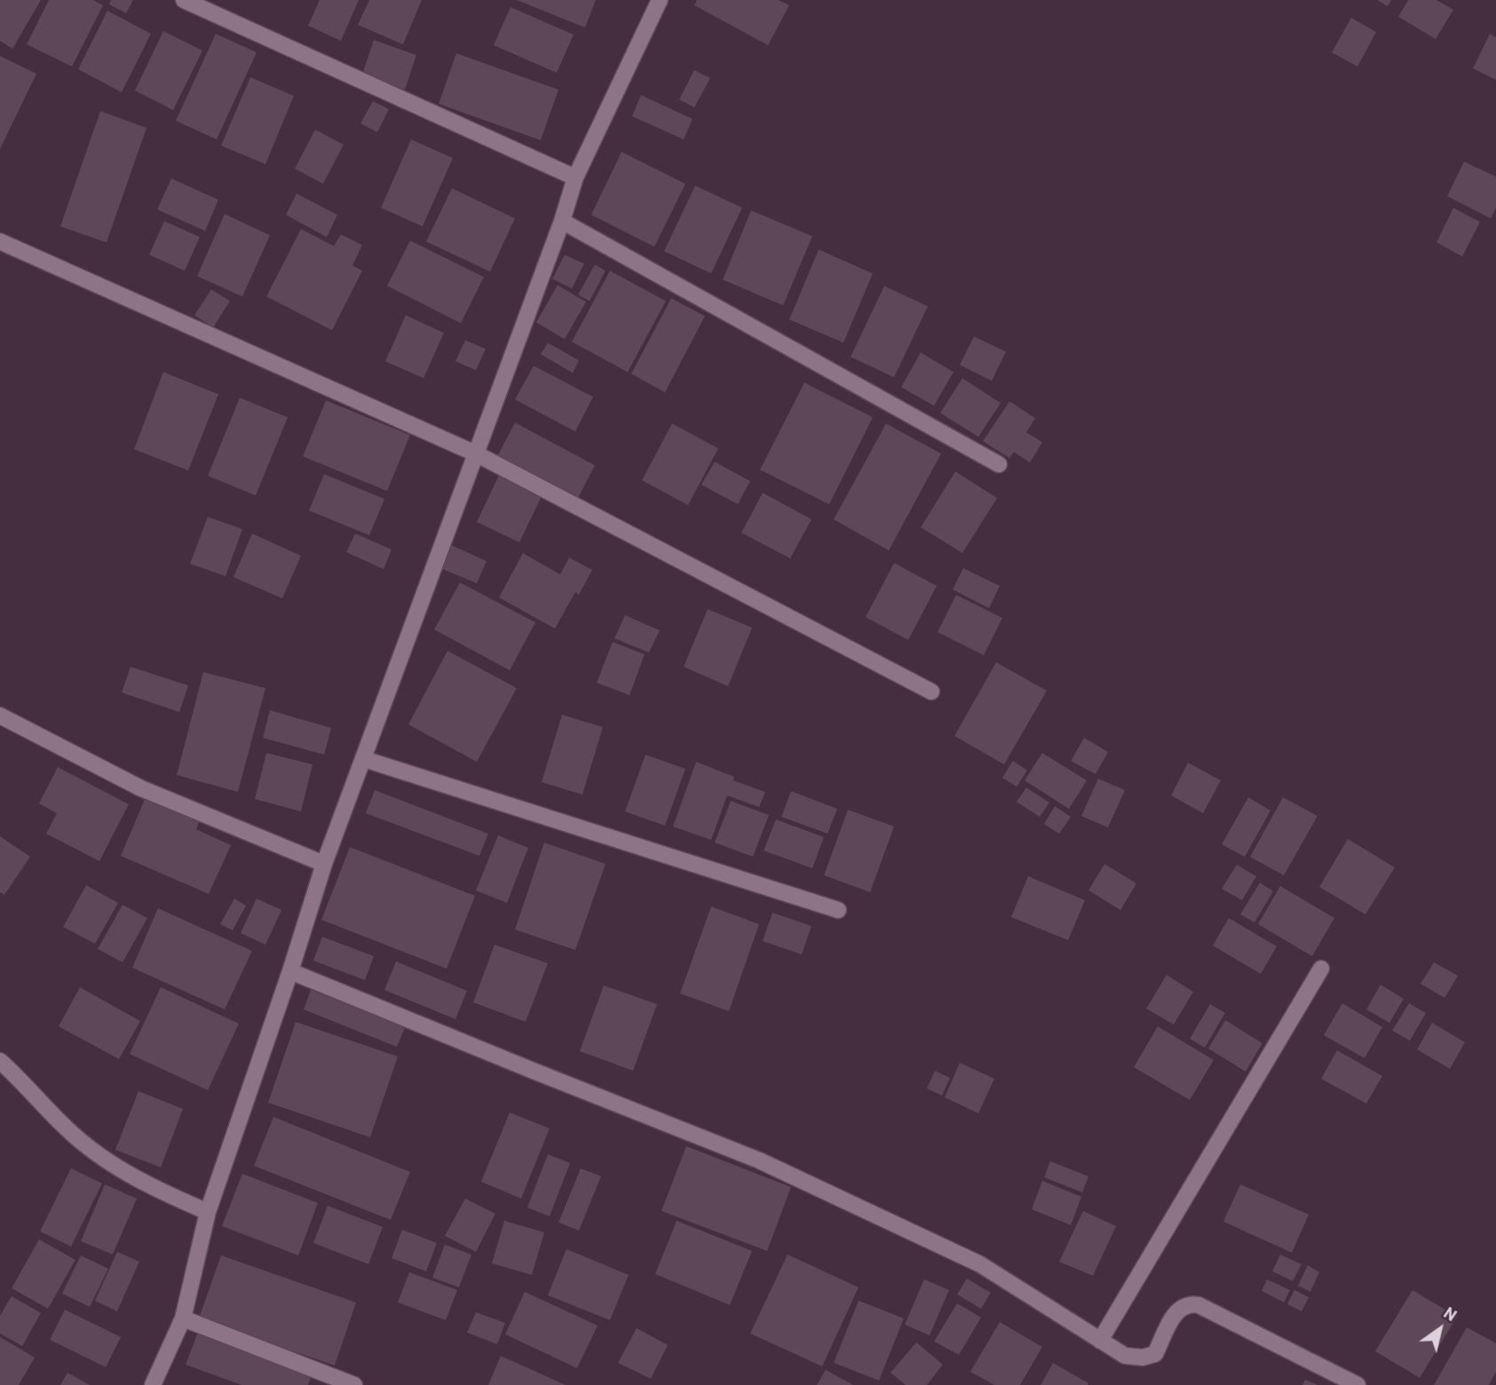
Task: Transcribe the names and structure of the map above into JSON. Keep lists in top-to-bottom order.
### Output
{
  "north": "top right"
}
